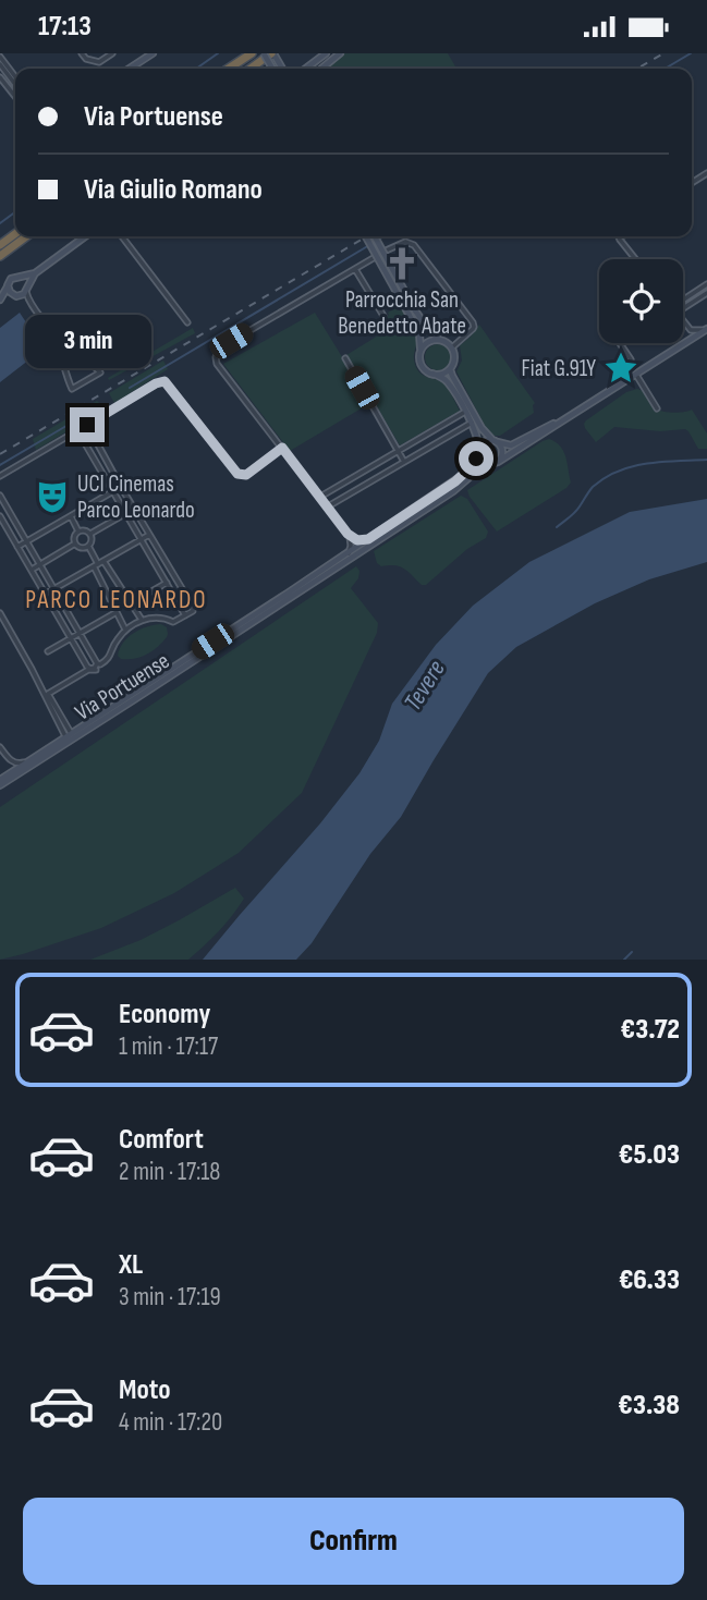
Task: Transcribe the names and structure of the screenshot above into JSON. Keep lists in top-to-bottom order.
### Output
{
  "streets": {
    "street": ["Via Portuense"]
  },
  "districts": ["PARCO LEONARDO"],
  "water": ["Tevere"],
  "places": {
    "church": ["Parrocchia San Benedetto Abate"],
    "place": ["Fiat G.91Y"],
    "theatre": ["UCI Cinemas Parco Leonardo"]
  },
  "page": {
    "status": "17:13",
    "banner": ["Via Portuense", "Via Giulio Romano"],
    "bubble": "3 min",
    "list": [
      {
        "name": "Economy",
        "note": "1 min · 17:17",
        "value": "€3.72"
      },
      {
        "name": "Comfort",
        "note": "2 min · 17:18",
        "value": "€5.03"
      },
      {
        "name": "XL",
        "note": "3 min · 17:19",
        "value": "€6.33"
      },
      {
        "name": "Moto",
        "note": "4 min · 17:20",
        "value": "€3.38"
      }
    ],
    "buttons": "Confirm"
  }
}
